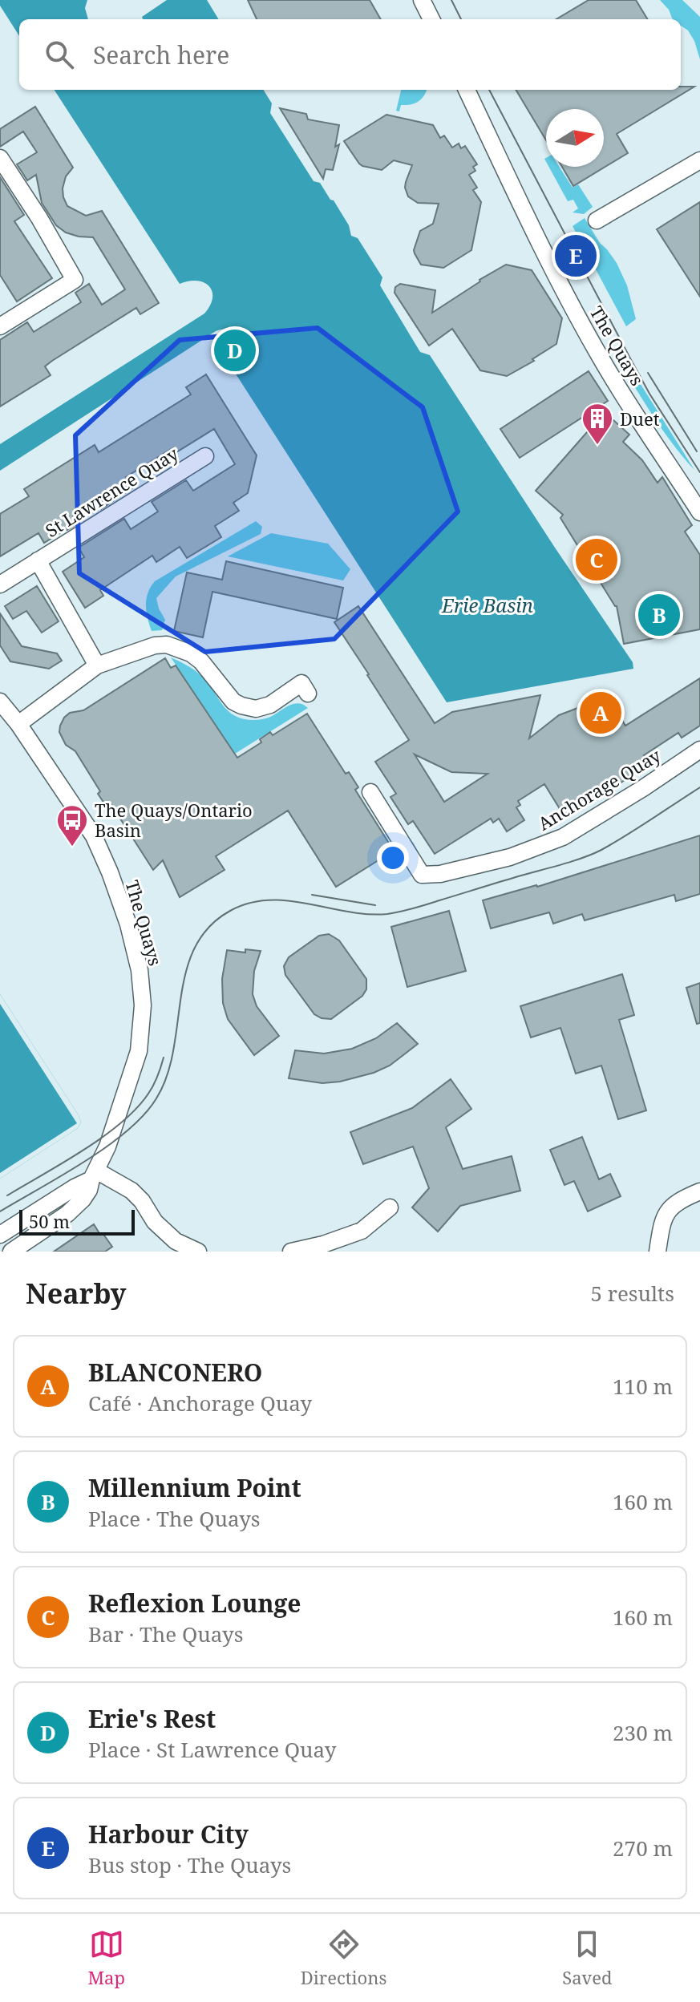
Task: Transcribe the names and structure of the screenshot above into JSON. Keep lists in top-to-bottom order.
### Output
{
  "streets": {
    "street": ["The Quays", "St Lawrence Quay", "Anchorage Quay"]
  },
  "water": ["Erie Basin"],
  "places": {
    "building": ["Duet"],
    "bus stop": ["The Quays/Ontario Basin"]
  },
  "scale_bar": "50 m",
  "north": "right",
  "page": {
    "search": "Search here",
    "pins": [
      "E",
      "D",
      "C",
      "B",
      "A"
    ],
    "scale": "50 m",
    "heading": ["Nearby", "5 results"],
    "list": [
      {
        "mark": "A",
        "name": "BLANCONERO",
        "note": "Café · Anchorage Quay",
        "value": "110 m"
      },
      {
        "mark": "B",
        "name": "Millennium Point",
        "note": "Place · The Quays",
        "value": "160 m"
      },
      {
        "mark": "C",
        "name": "Reflexion Lounge",
        "note": "Bar · The Quays",
        "value": "160 m"
      },
      {
        "mark": "D",
        "name": "Erie's Rest",
        "note": "Place · St Lawrence Quay",
        "value": "230 m"
      },
      {
        "mark": "E",
        "name": "Harbour City",
        "note": "Bus stop · The Quays",
        "value": "270 m"
      }
    ],
    "nav": ["Map", "Directions", "Saved"]
  }
}
